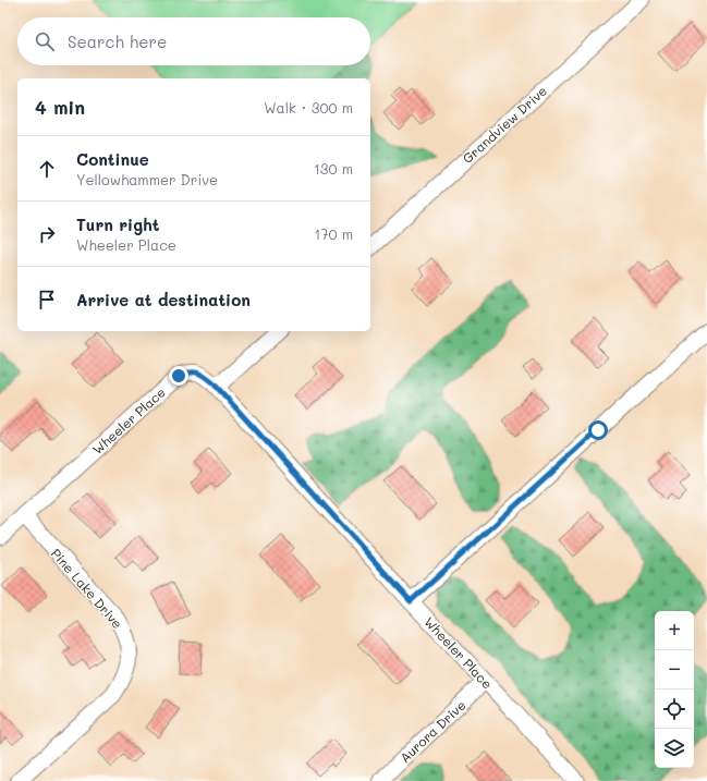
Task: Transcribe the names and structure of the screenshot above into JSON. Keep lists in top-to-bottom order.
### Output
{
  "streets": {
    "street": [
      "Grandview Drive",
      "Wheeler Place",
      "Pine Lake Drive",
      "Aurora Drive"
    ]
  },
  "crossings": [
    ["Wheeler Place", "Pine Lake Drive"],
    ["Wheeler Place", "Aurora Drive"]
  ],
  "page": {
    "search": "Search here",
    "heading": ["4 min", "Walk · 300 m"],
    "list": [
      ["Continue", "Yellowhammer Drive", "130 m"],
      ["Turn right", "Wheeler Place", "170 m"],
      "Arrive at destination"
    ],
    "map_buttons": ["+", "−"]
  }
}
